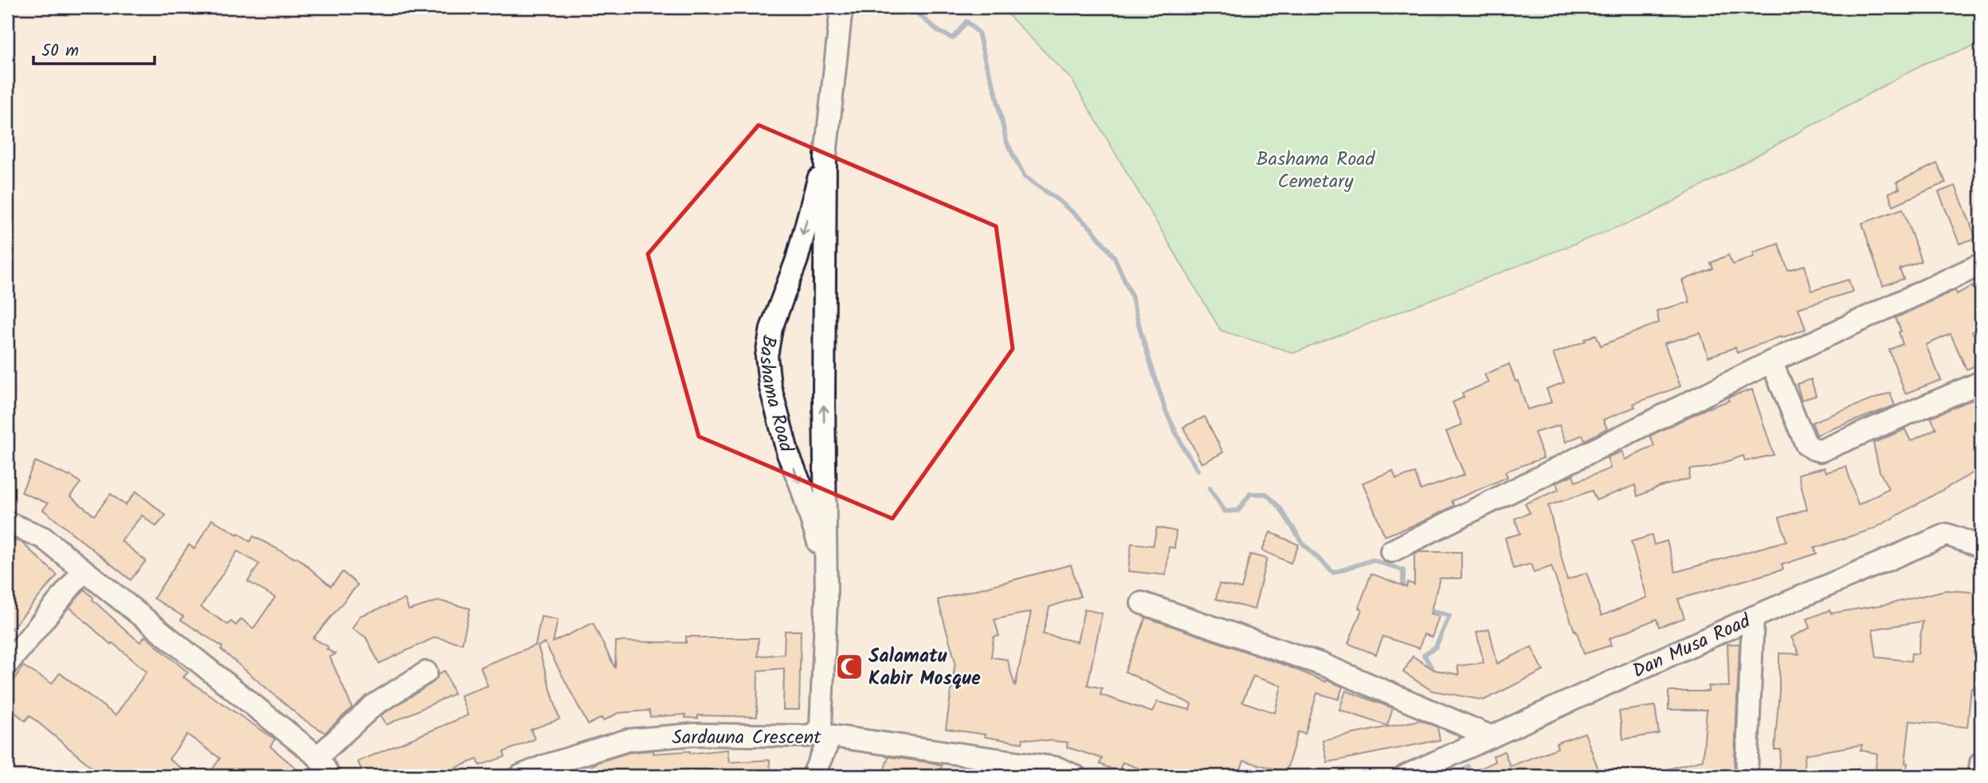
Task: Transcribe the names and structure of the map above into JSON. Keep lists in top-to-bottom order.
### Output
{
  "streets": {
    "street": ["Bashama Road", "Dan Musa Road", "Sardauna Crescent"]
  },
  "crossings": [
    ["Bashama Road", "Sardauna Crescent"]
  ],
  "parks": ["Bashama Road Cemetary"],
  "places": {
    "mosque": ["Salamatu Kabir Mosque"]
  },
  "scale_bar": "50 m"
}
